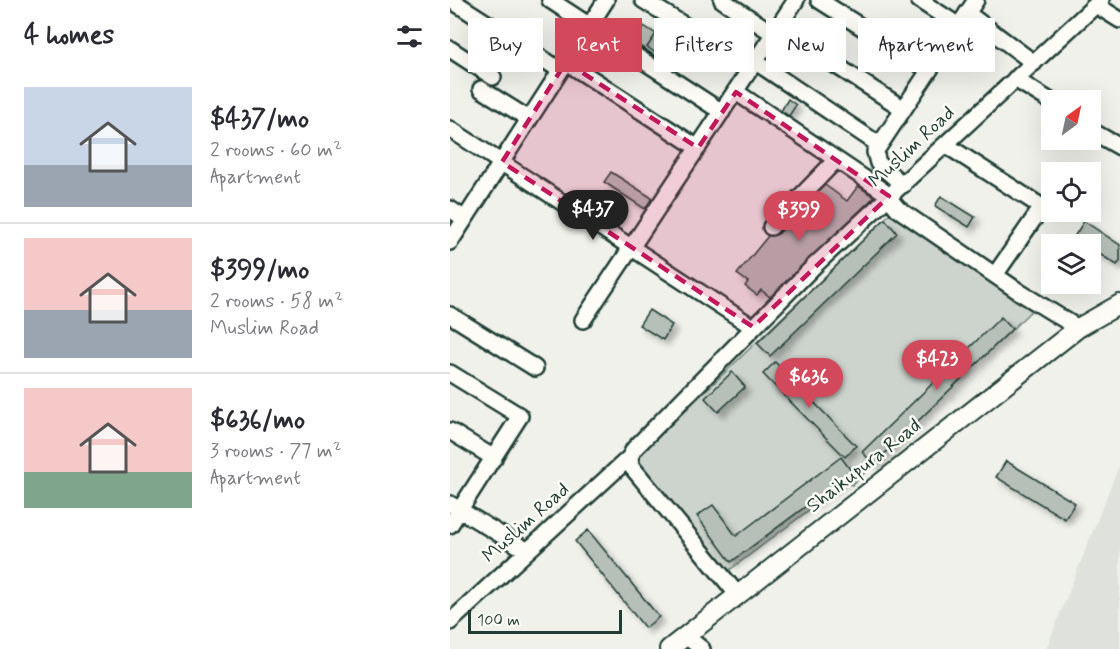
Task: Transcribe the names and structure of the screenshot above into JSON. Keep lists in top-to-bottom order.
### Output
{
  "streets": {
    "main road": ["Shaikupura Road"],
    "street": ["Muslim Road"]
  },
  "scale_bar": "100 m",
  "north": "top right",
  "page": {
    "heading": "4 homes",
    "chip": [
      "Buy",
      "Rent",
      "Filters",
      "New",
      "Apartment"
    ],
    "list": [
      {
        "name": "$437/mo",
        "note": "2 rooms · 60 m² · Apartment"
      },
      {
        "name": "$399/mo",
        "note": "2 rooms · 58 m² · Muslim Road"
      },
      {
        "name": "$636/mo",
        "note": "3 rooms · 77 m² · Apartment"
      }
    ],
    "price": [
      "$437",
      "$399",
      "$423",
      "$636"
    ],
    "scale": "100 m"
  }
}
